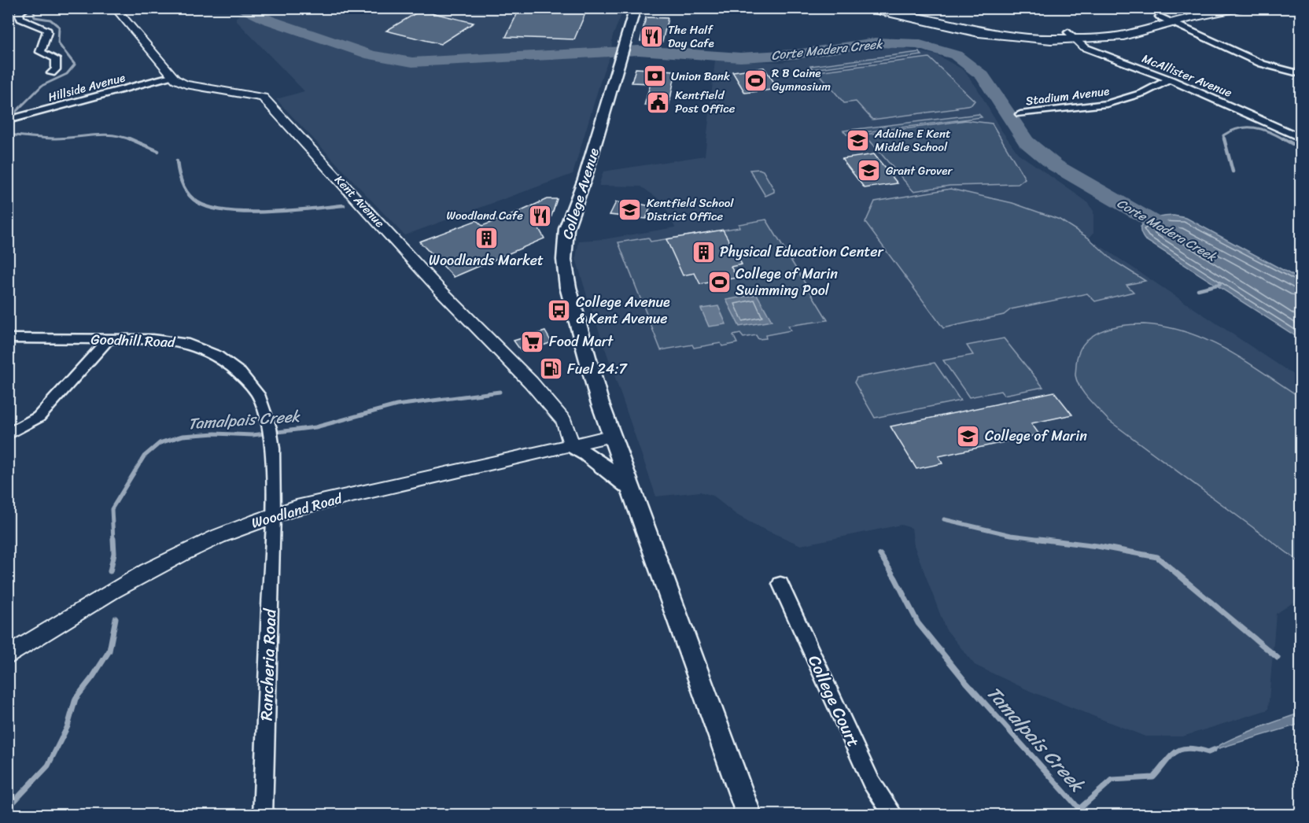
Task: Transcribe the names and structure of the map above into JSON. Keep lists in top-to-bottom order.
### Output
{
  "streets": {
    "main road": ["College Avenue"],
    "street": [
      "McAllister Avenue",
      "Hillside Avenue",
      "Stadium Avenue",
      "Kent Avenue",
      "Goodhill Road",
      "Woodland Road",
      "Rancheria Road",
      "College Court"
    ]
  },
  "crossings": [
    ["McAllister Avenue", "Stadium Avenue"],
    ["Hillside Avenue", "Kent Avenue"],
    ["College Avenue", "Woodland Road"],
    ["Kent Avenue", "Woodland Road"],
    ["Goodhill Road", "Woodland Road"],
    ["Goodhill Road", "Rancheria Road"],
    ["Woodland Road", "Rancheria Road"]
  ],
  "water": ["Corte Madera Creek", "Tamalpais Creek"],
  "places": {
    "restaurant": ["The Half Day Cafe", "Woodland Cafe"],
    "bank": ["Union Bank"],
    "sports": ["R B Caine Gymnasium", "College of Marin Swimming Pool"],
    "public building": ["Kentfield Post Office"],
    "school or university": [
      "Adaline E Kent Middle School",
      "Grant Grover",
      "Kentfield School District Office",
      "College of Marin"
    ],
    "building": ["Woodlands Market", "Physical Education Center"],
    "bus stop": ["College Avenue & Kent Avenue"],
    "supermarket": ["Food Mart"],
    "fuel station": ["Fuel 24:7"]
  }
}
